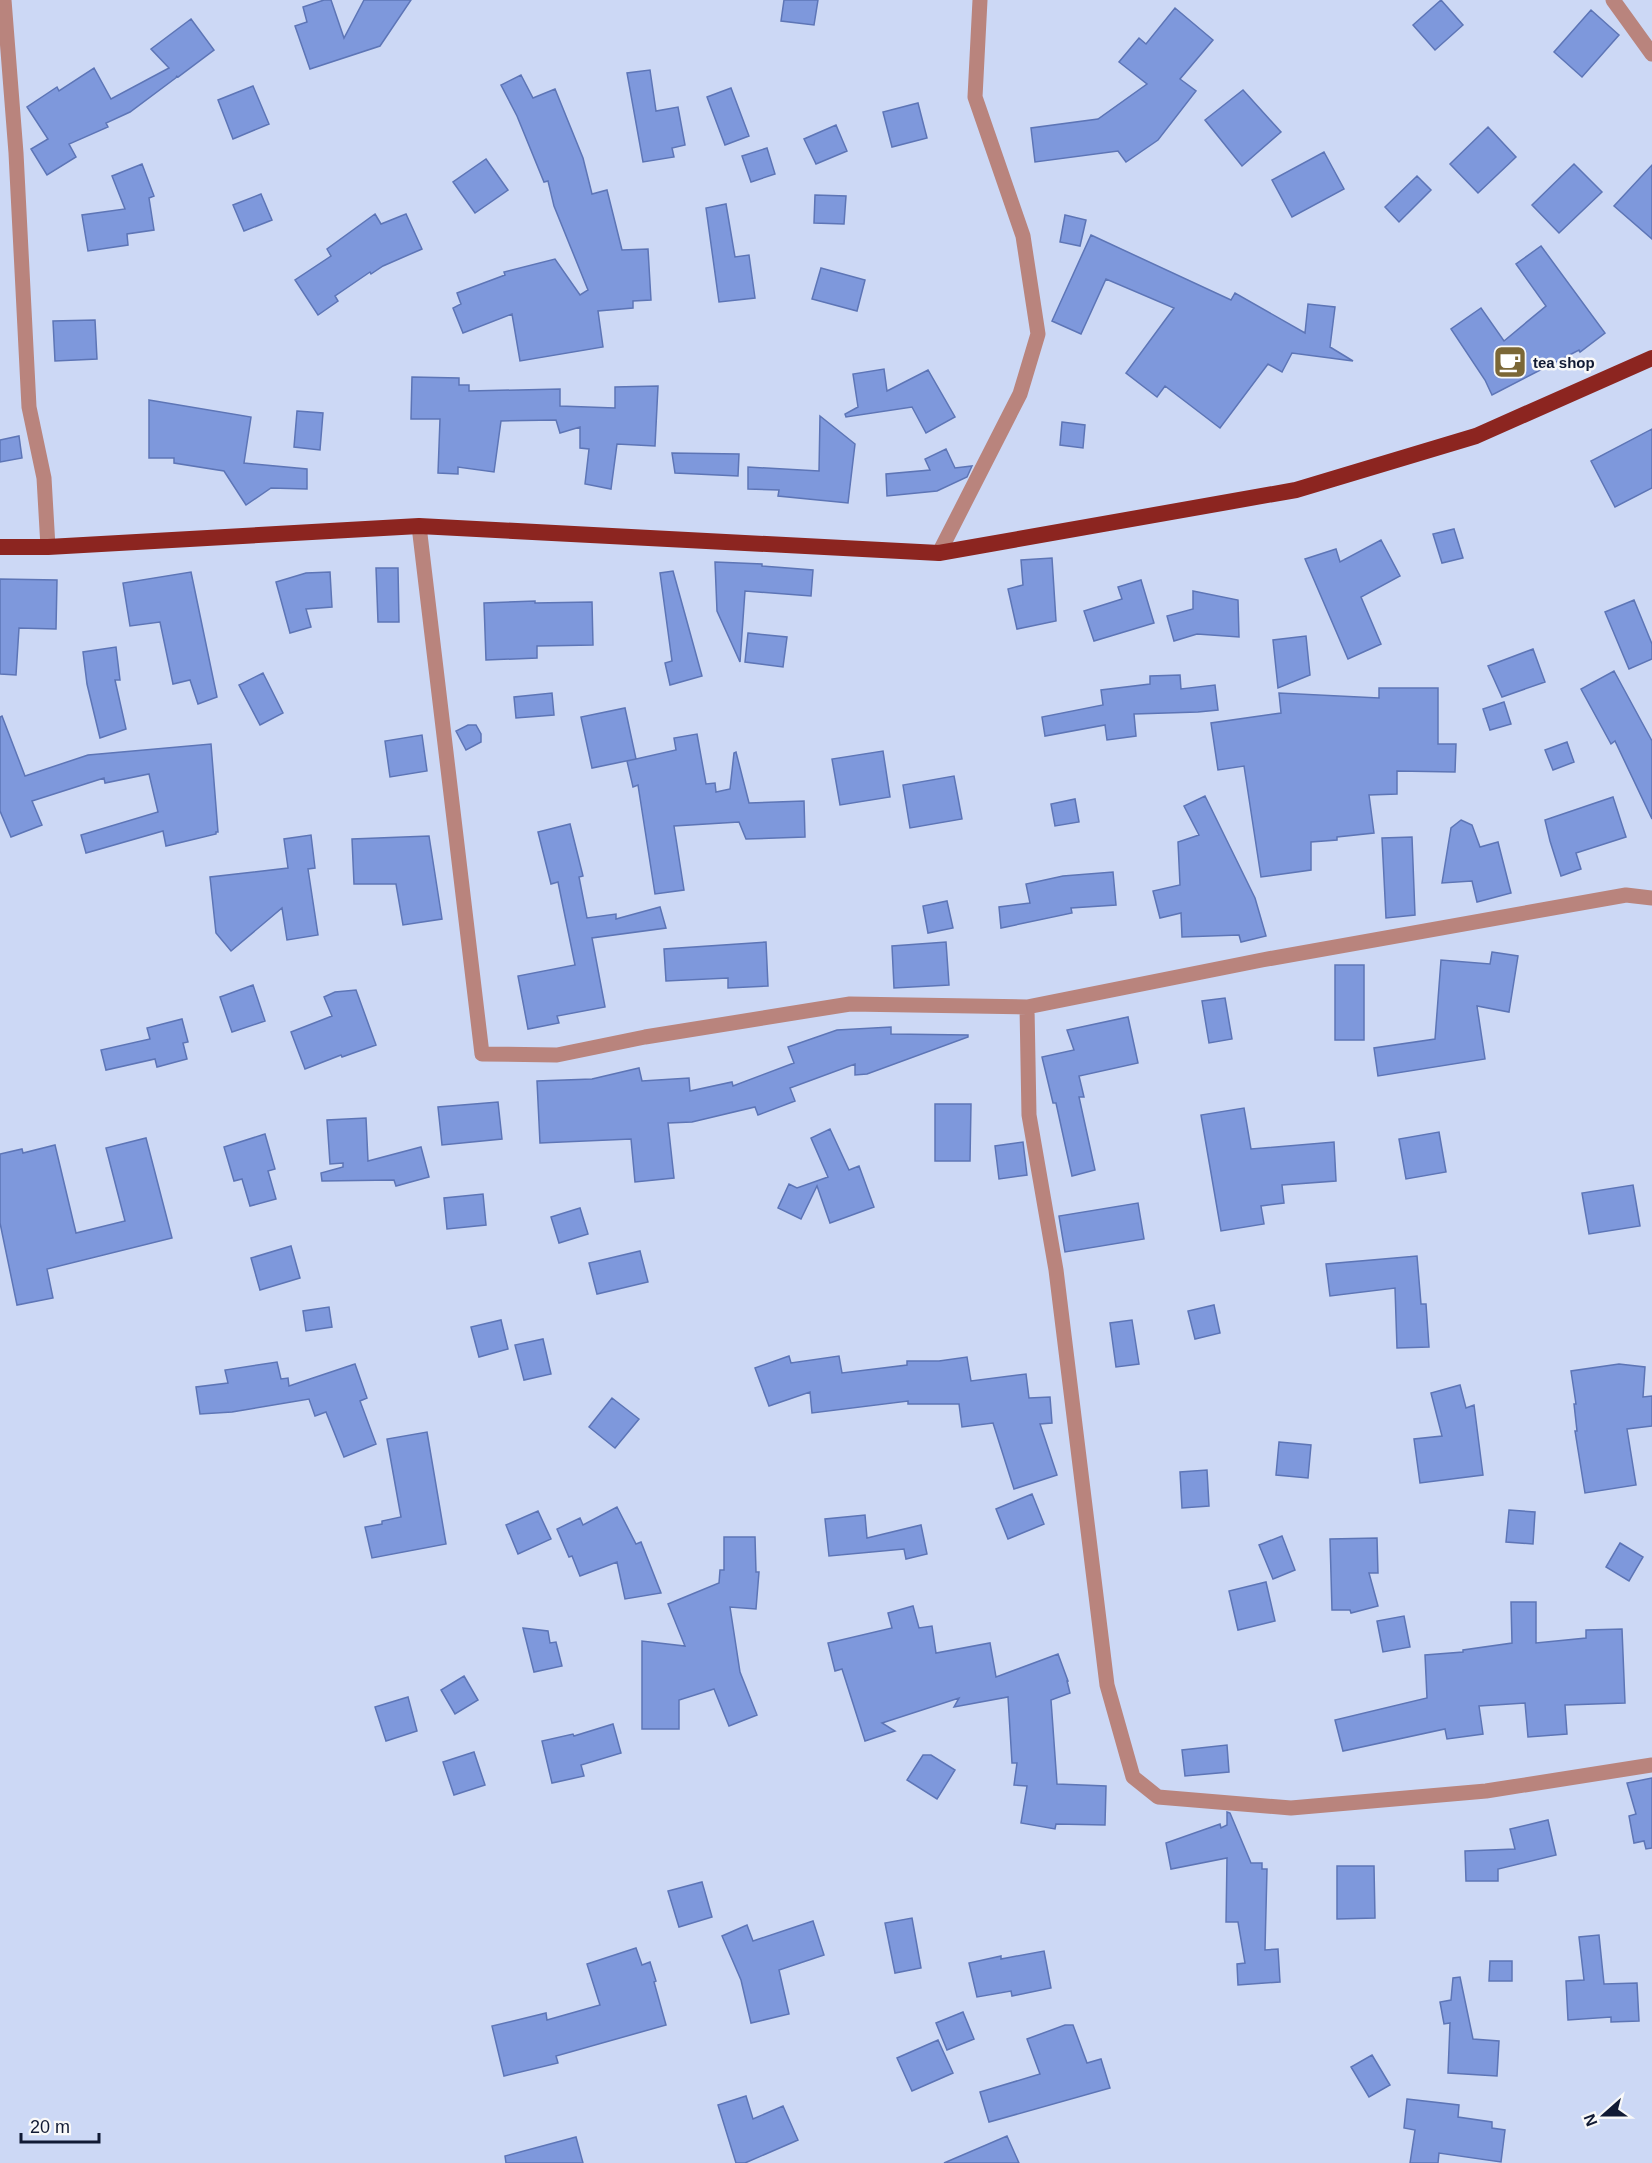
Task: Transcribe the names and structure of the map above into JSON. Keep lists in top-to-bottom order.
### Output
{
  "places": {
    "cafe": ["tea shop"]
  },
  "scale_bar": "20 m",
  "north": "left"
}
